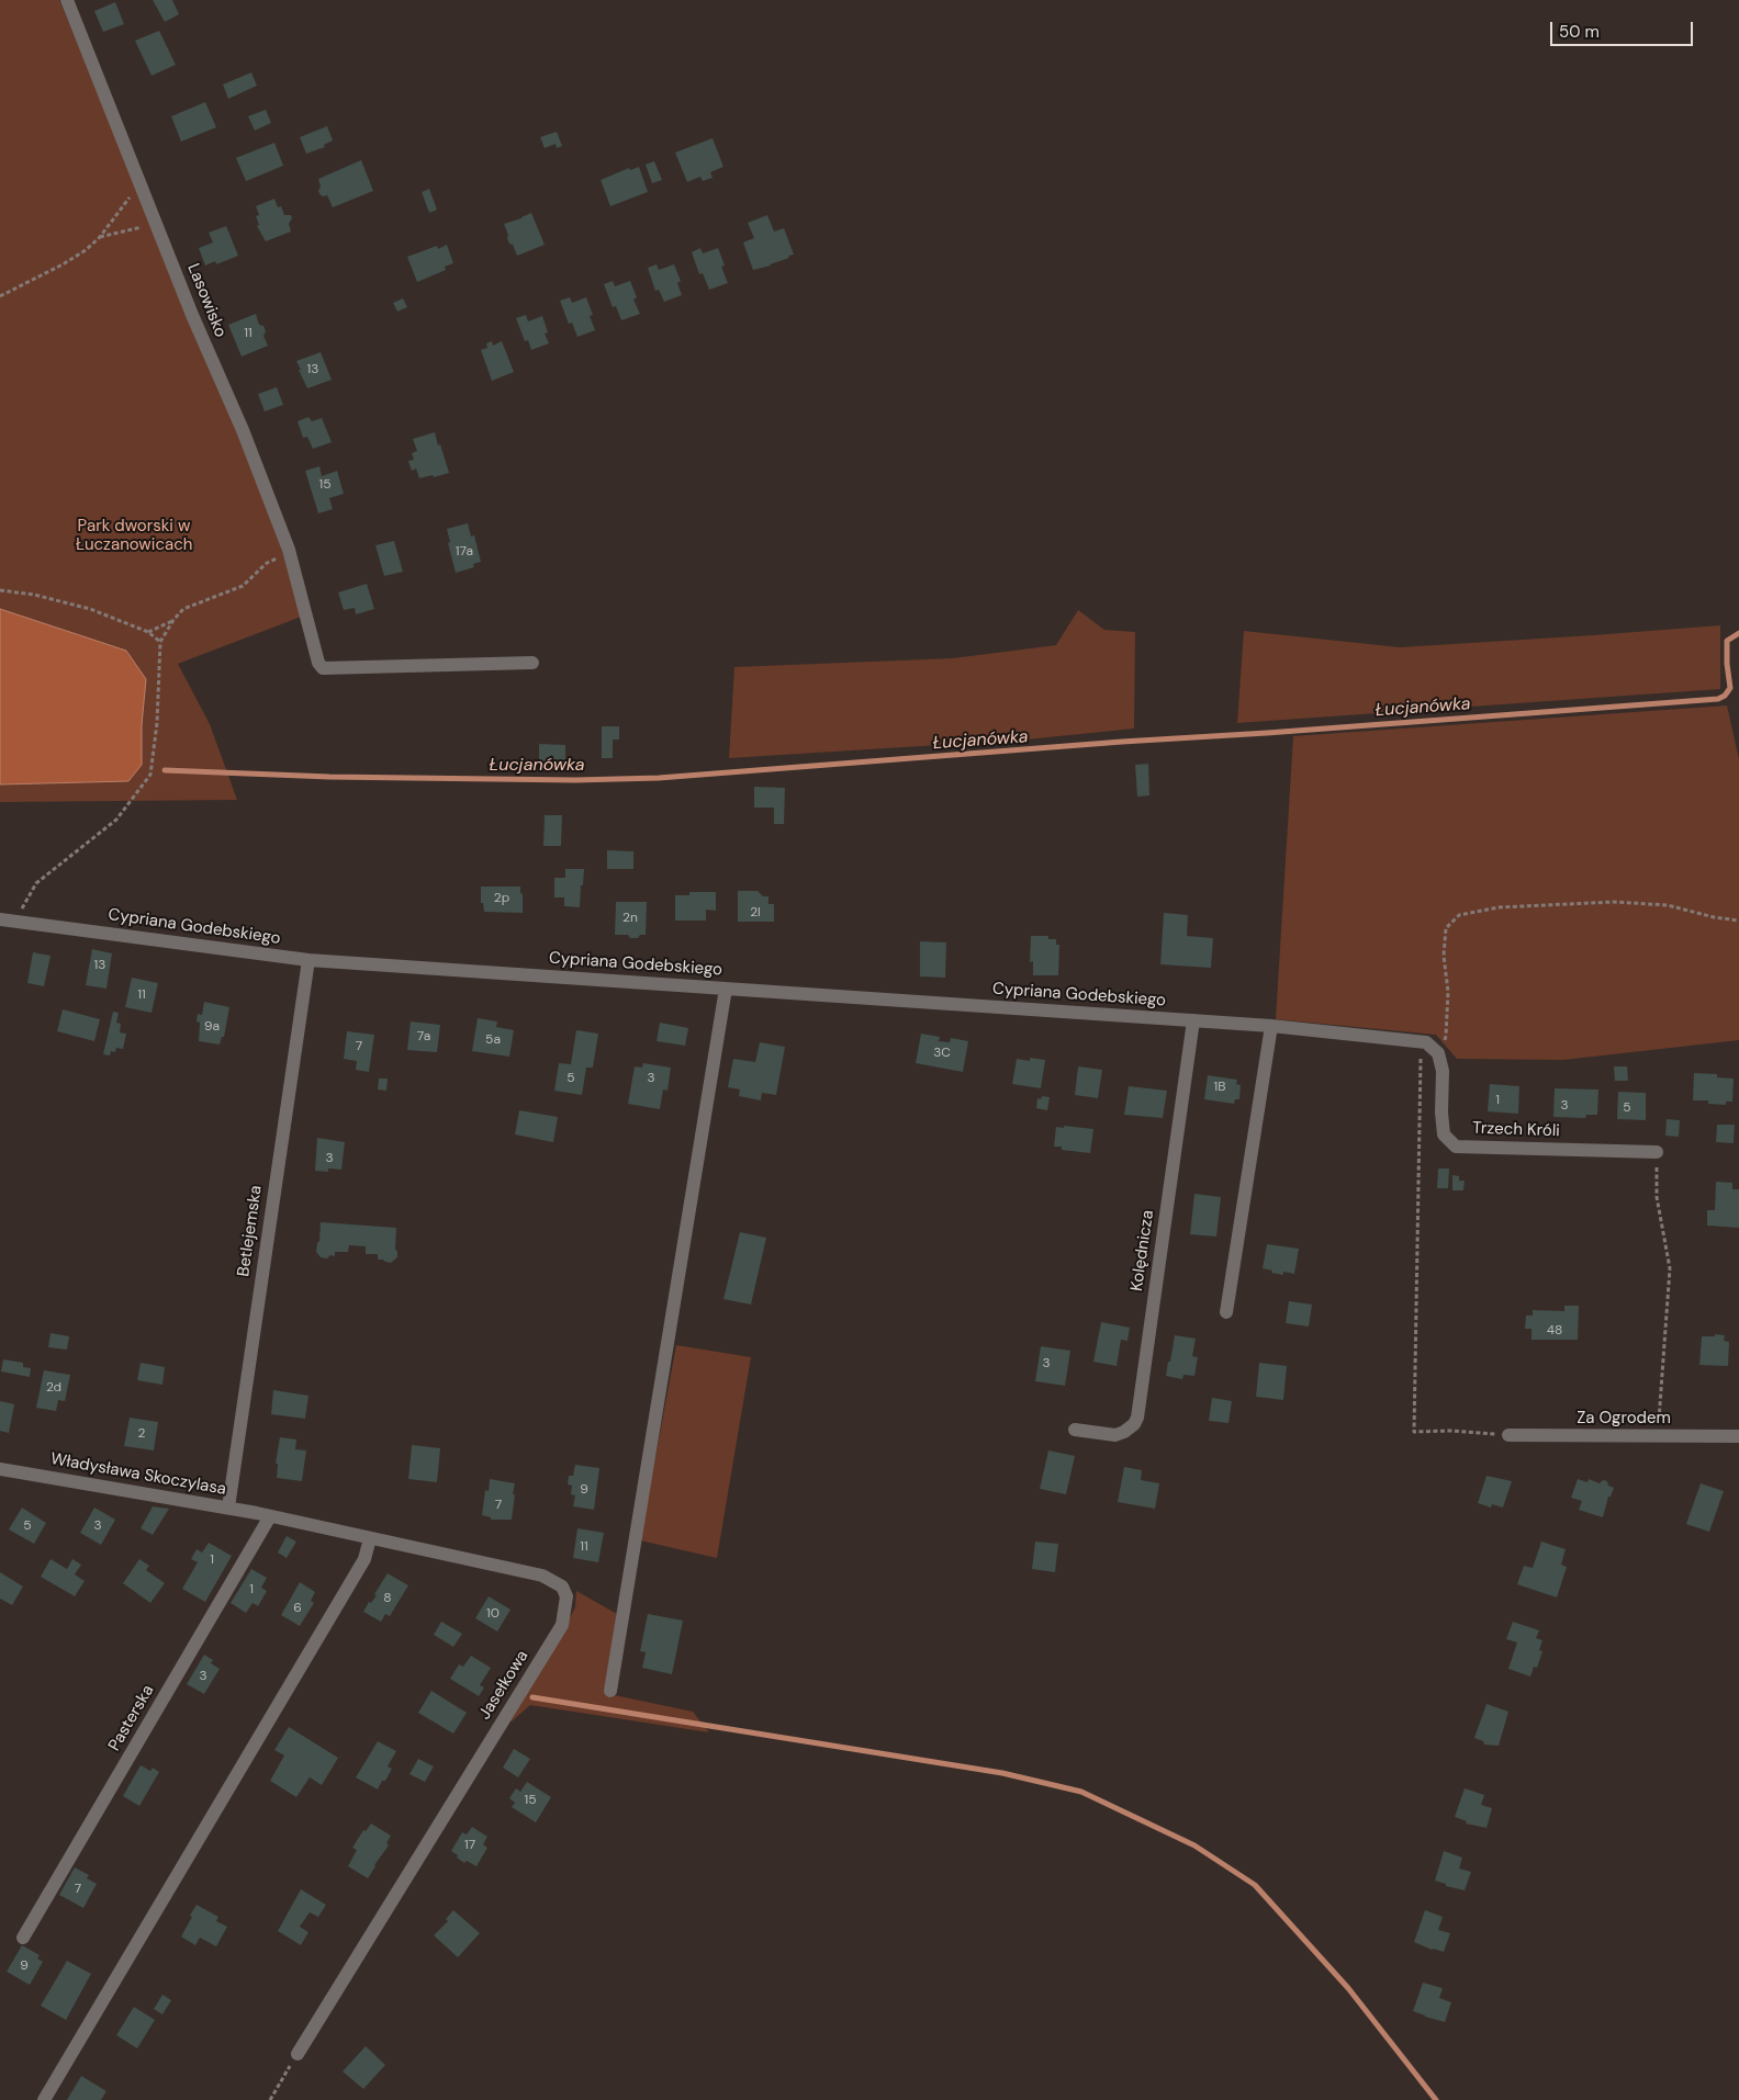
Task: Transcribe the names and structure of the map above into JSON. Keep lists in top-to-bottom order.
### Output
{
  "streets": {
    "street": [
      "Lasowisko",
      "Cypriana Godebskiego",
      "Trzech Króli",
      "Betlejemska",
      "Kolędnicza",
      "Za Ogrodem",
      "Władysława Skoczylasa",
      "Jasełkowa",
      "Pasterska"
    ]
  },
  "crossings": [
    ["Cypriana Godebskiego", "Betlejemska"],
    ["Cypriana Godebskiego", "Kolędnicza"],
    ["Betlejemska", "Władysława Skoczylasa"],
    ["Władysława Skoczylasa", "Jasełkowa"],
    ["Władysława Skoczylasa", "Pasterska"],
    ["Jasełkowa", "Pasterska"]
  ],
  "water": ["Łucjanówka"],
  "parks": ["Park dworski w Łuczanowicach"],
  "house_numbers": [
    "11",
    "13",
    "15",
    "17a",
    "2p",
    "2l",
    "2n",
    "13",
    "11",
    "9a",
    "7a",
    "5a",
    "7",
    "3C",
    "5",
    "3",
    "1B",
    "1",
    "3",
    "5",
    "3",
    "48",
    "3",
    "2d",
    "2",
    "9",
    "7",
    "5",
    "3",
    "11",
    "1",
    "1",
    "8",
    "6",
    "10",
    "3",
    "15",
    "17",
    "7",
    "9"
  ],
  "scale_bar": "50 m"
}
